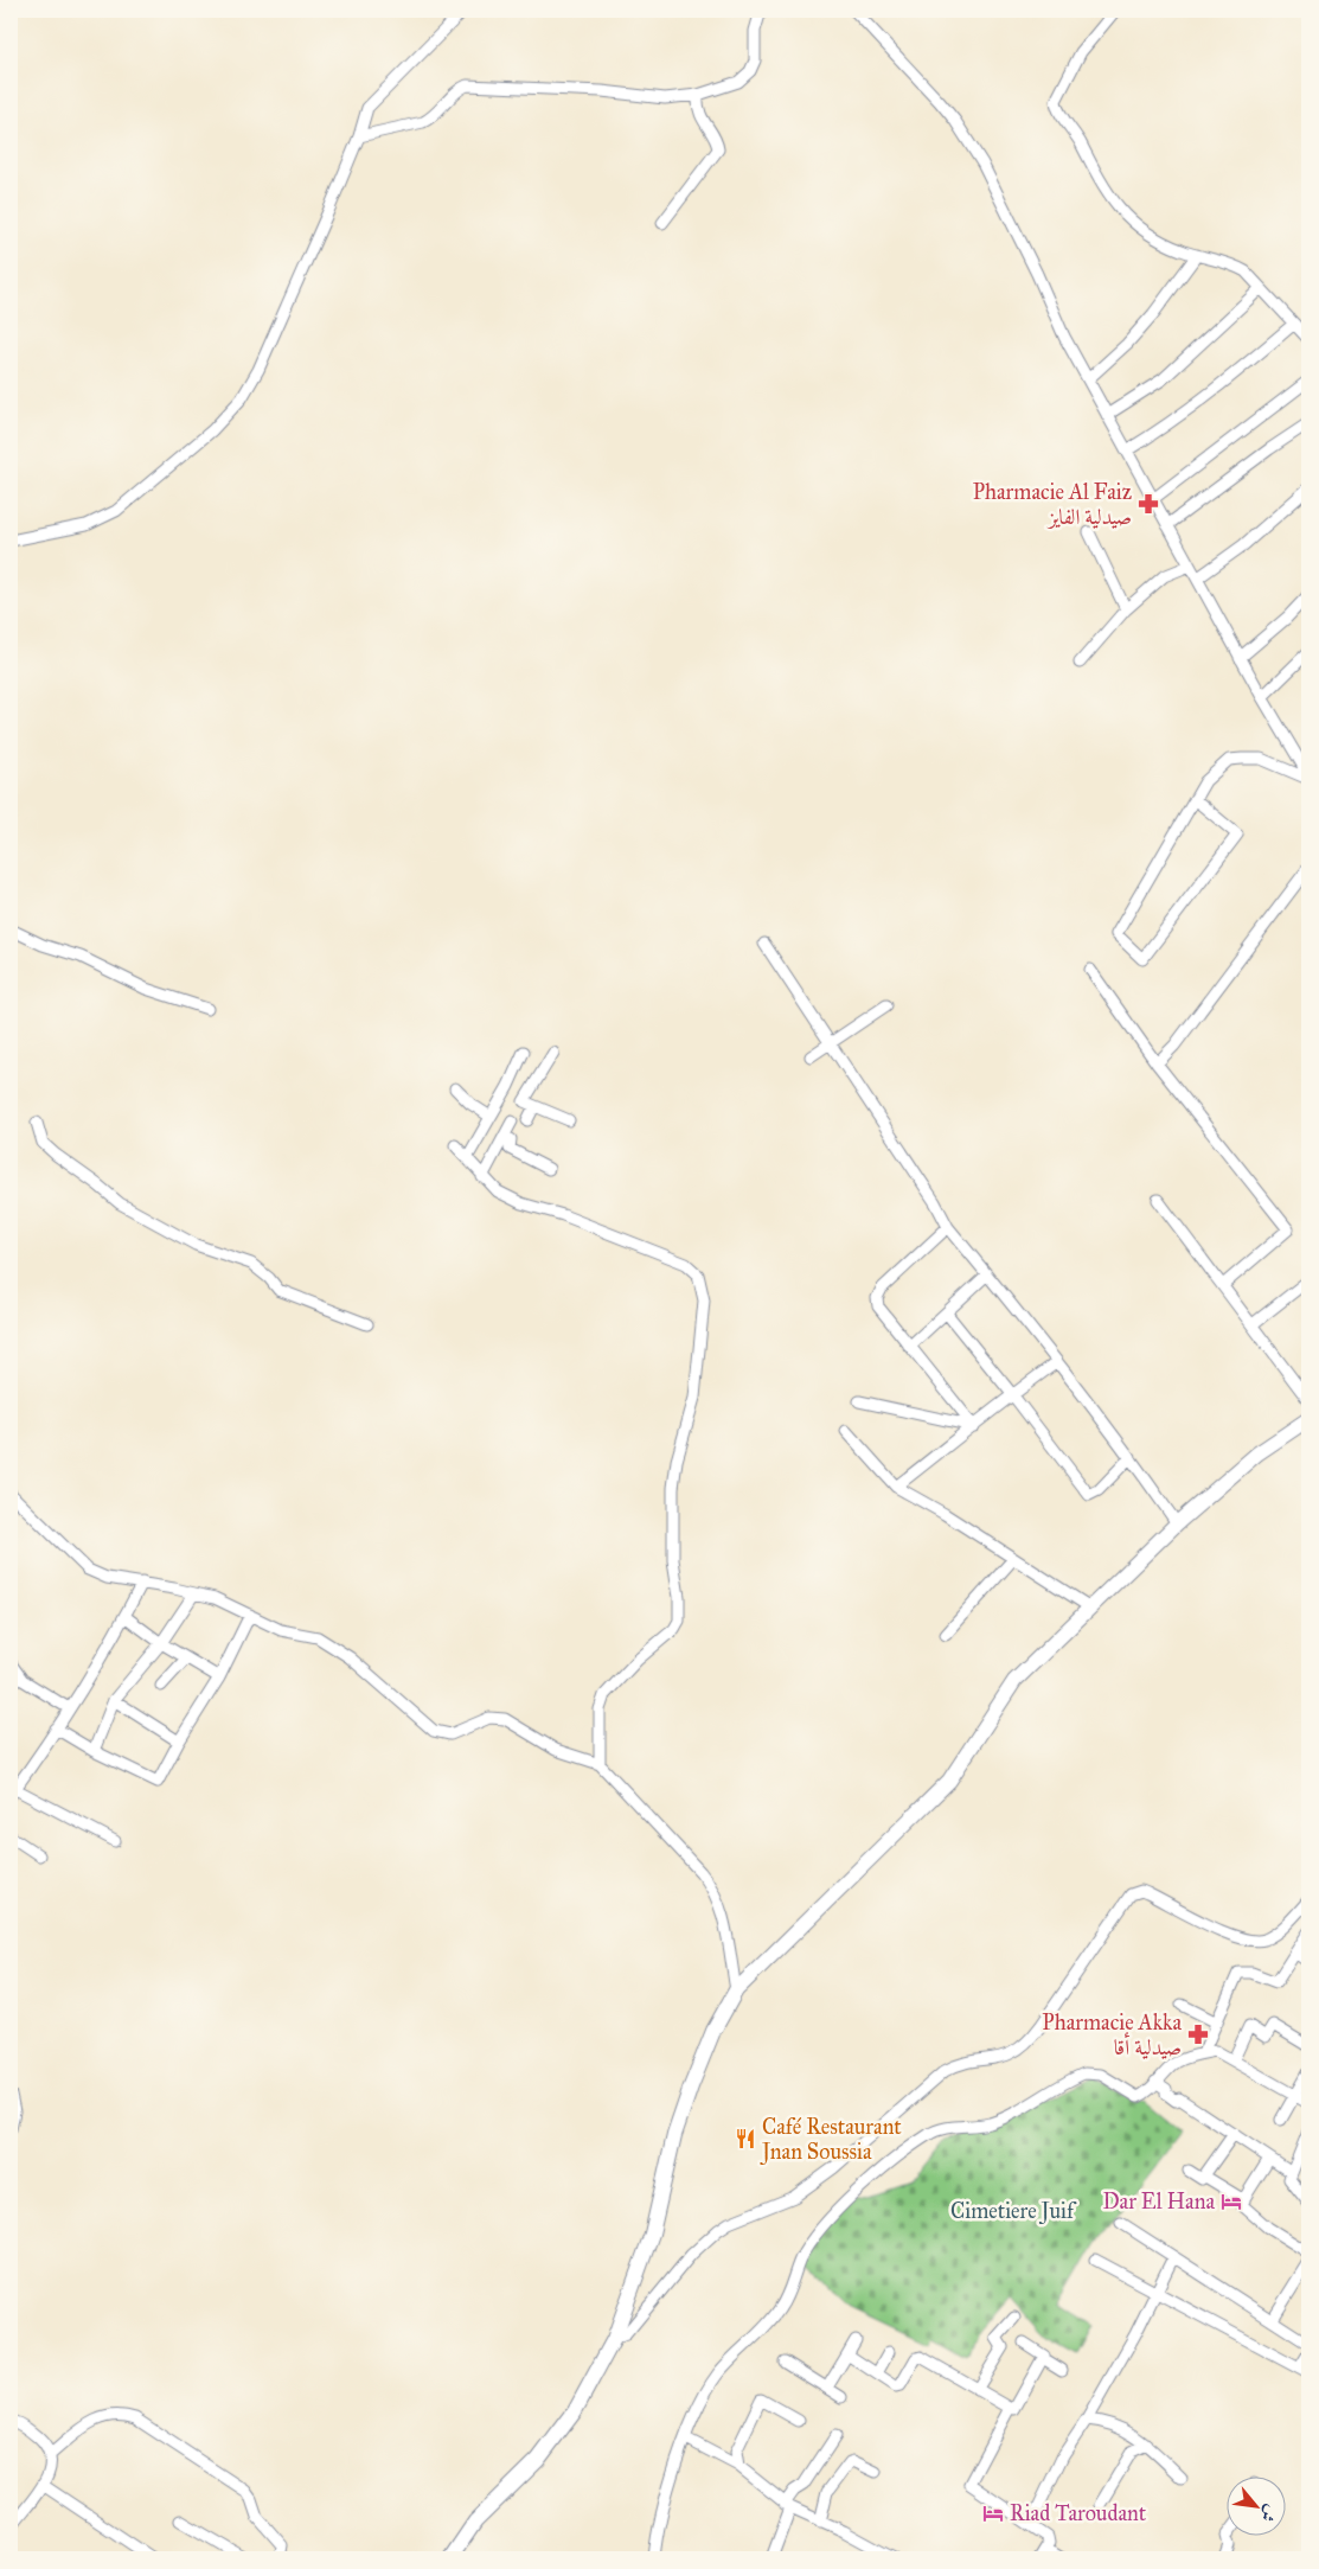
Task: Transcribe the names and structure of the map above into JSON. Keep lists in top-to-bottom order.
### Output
{
  "parks": ["Cimetiere Juif"],
  "places": {
    "pharmacy": ["Pharmacie Al Faiz صيدلية الفايز", "Pharmacie Akka صيدلية أقا"],
    "restaurant": ["Café Restaurant Jnan Soussia"],
    "hotel": ["Dar El Hana", "Riad Taroudant"]
  },
  "north": "bottom right"
}
